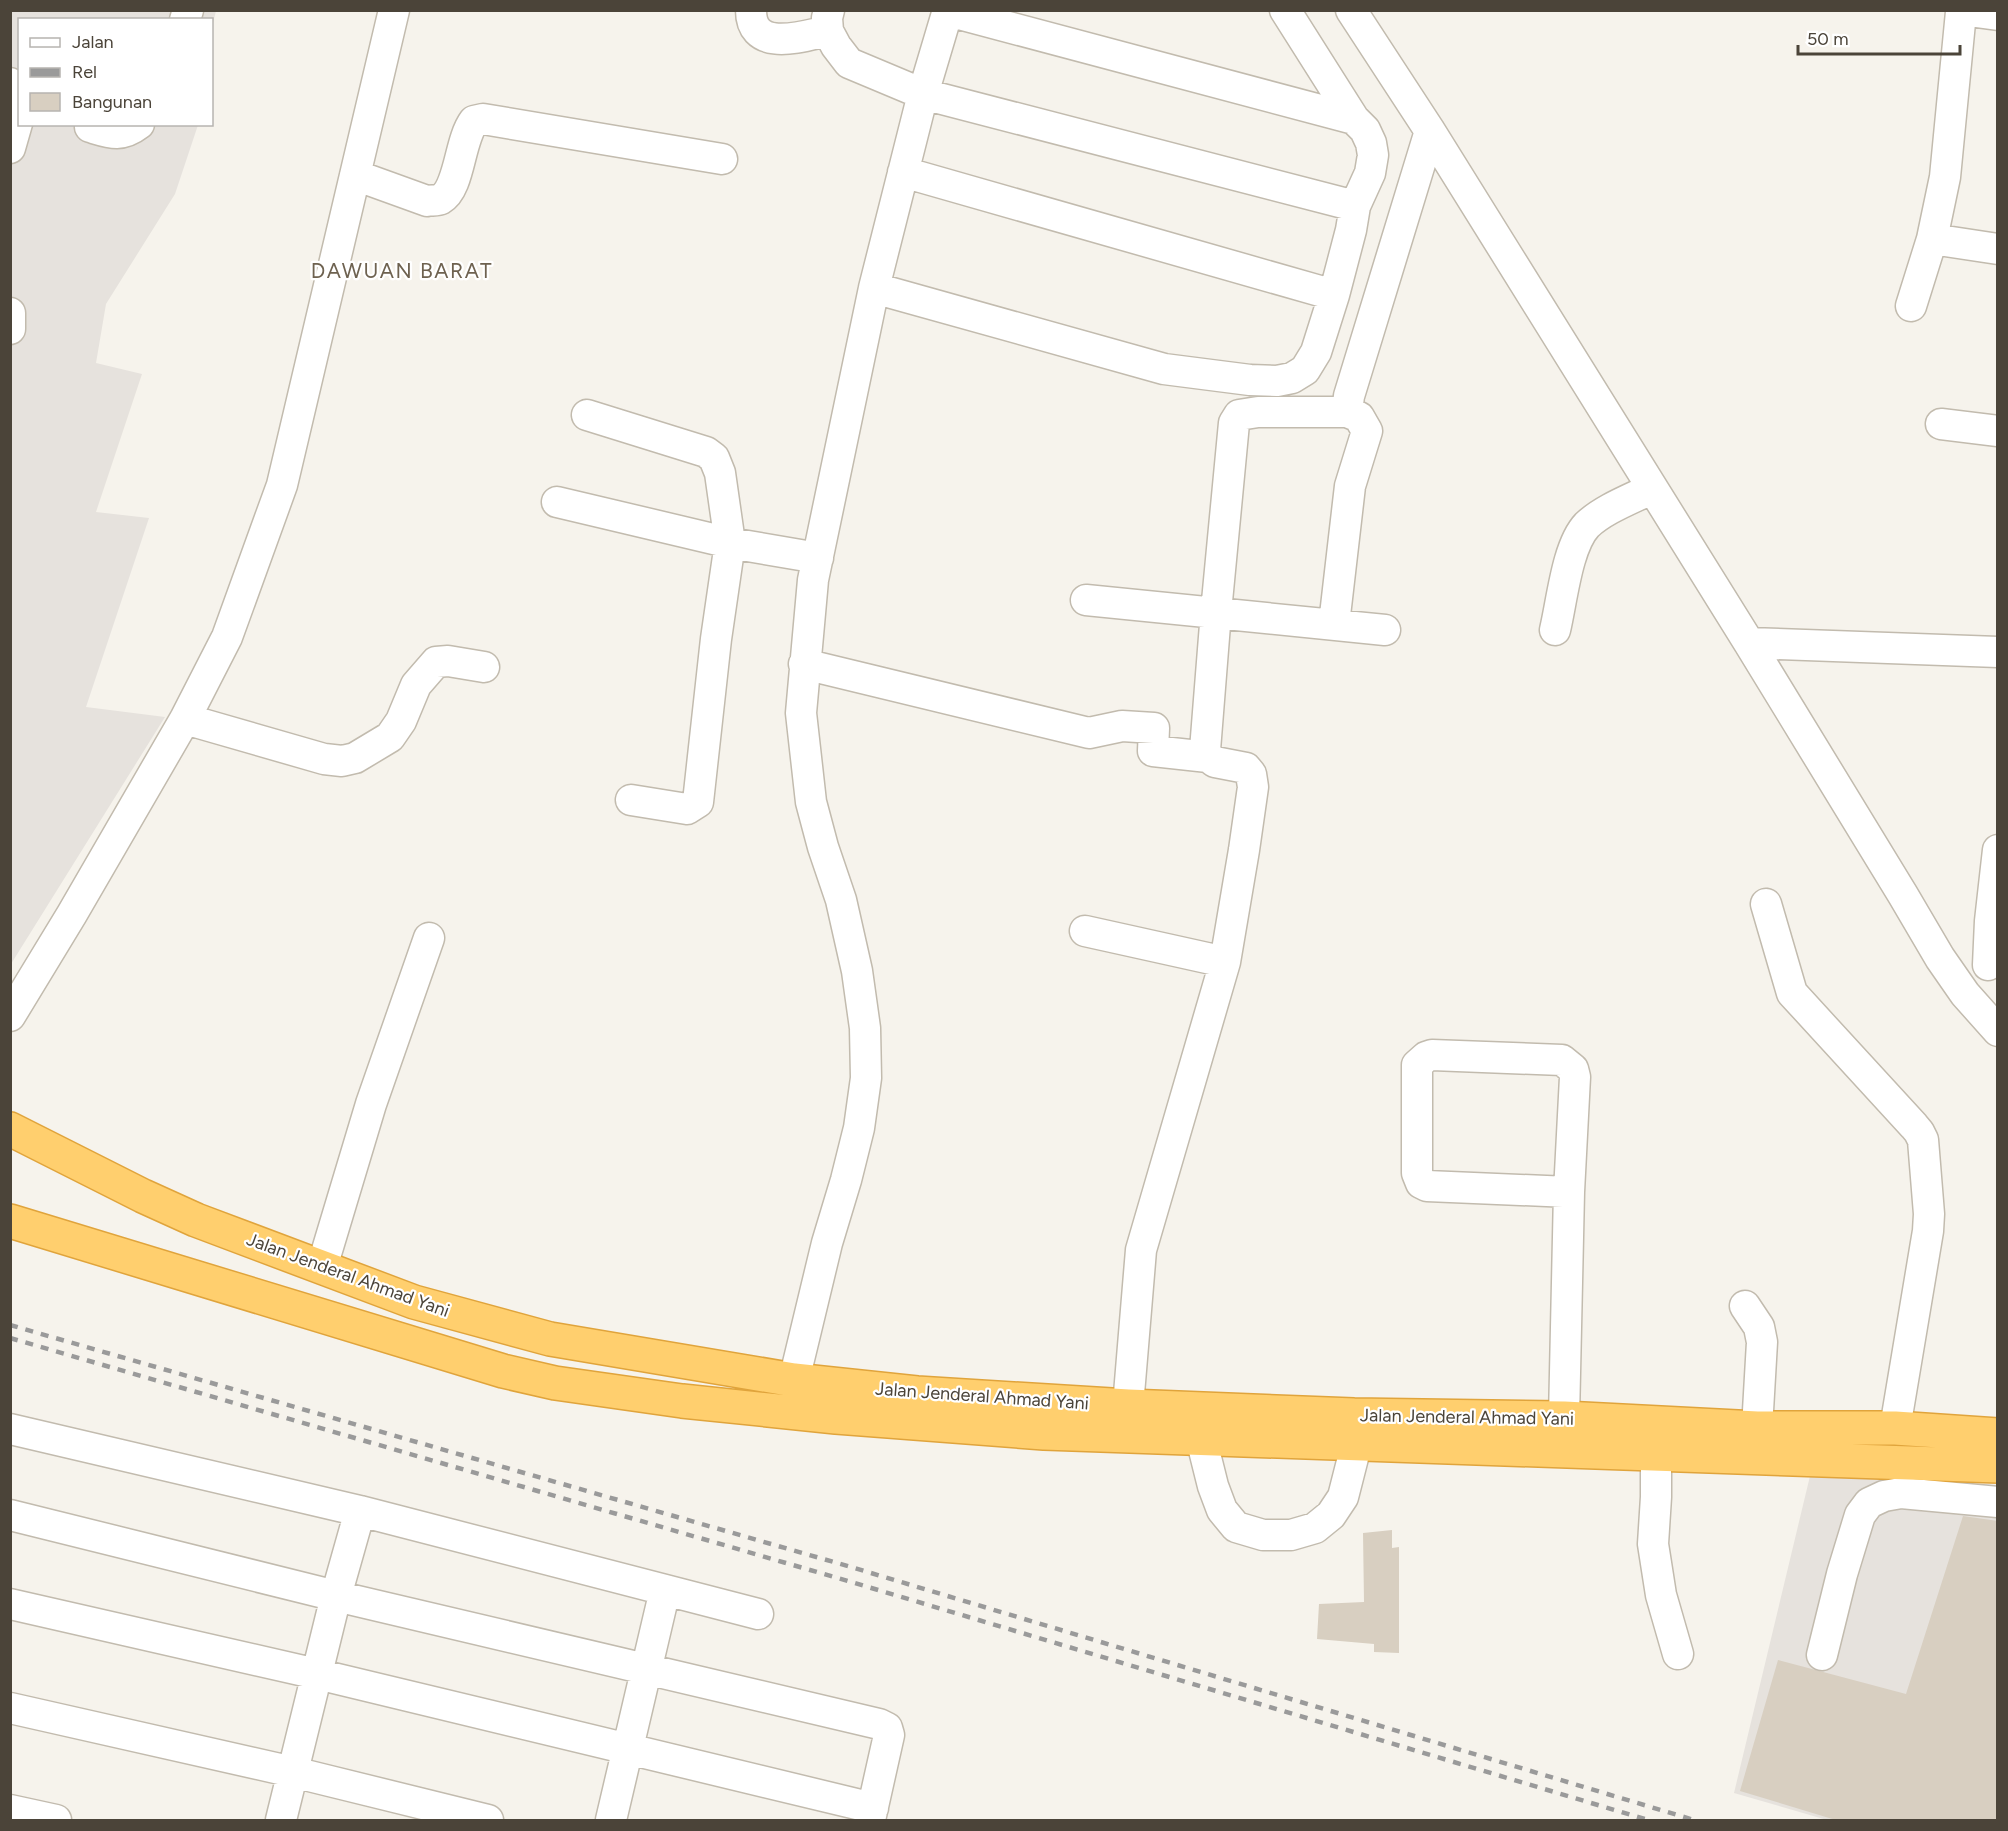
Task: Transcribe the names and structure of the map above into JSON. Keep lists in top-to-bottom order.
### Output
{
  "streets": {
    "highway": ["Jalan Jenderal Ahmad Yani"]
  },
  "districts": ["DAWUAN BARAT"],
  "legend": ["Jalan", "Rel", "Bangunan"],
  "scale_bar": "50 m"
}
